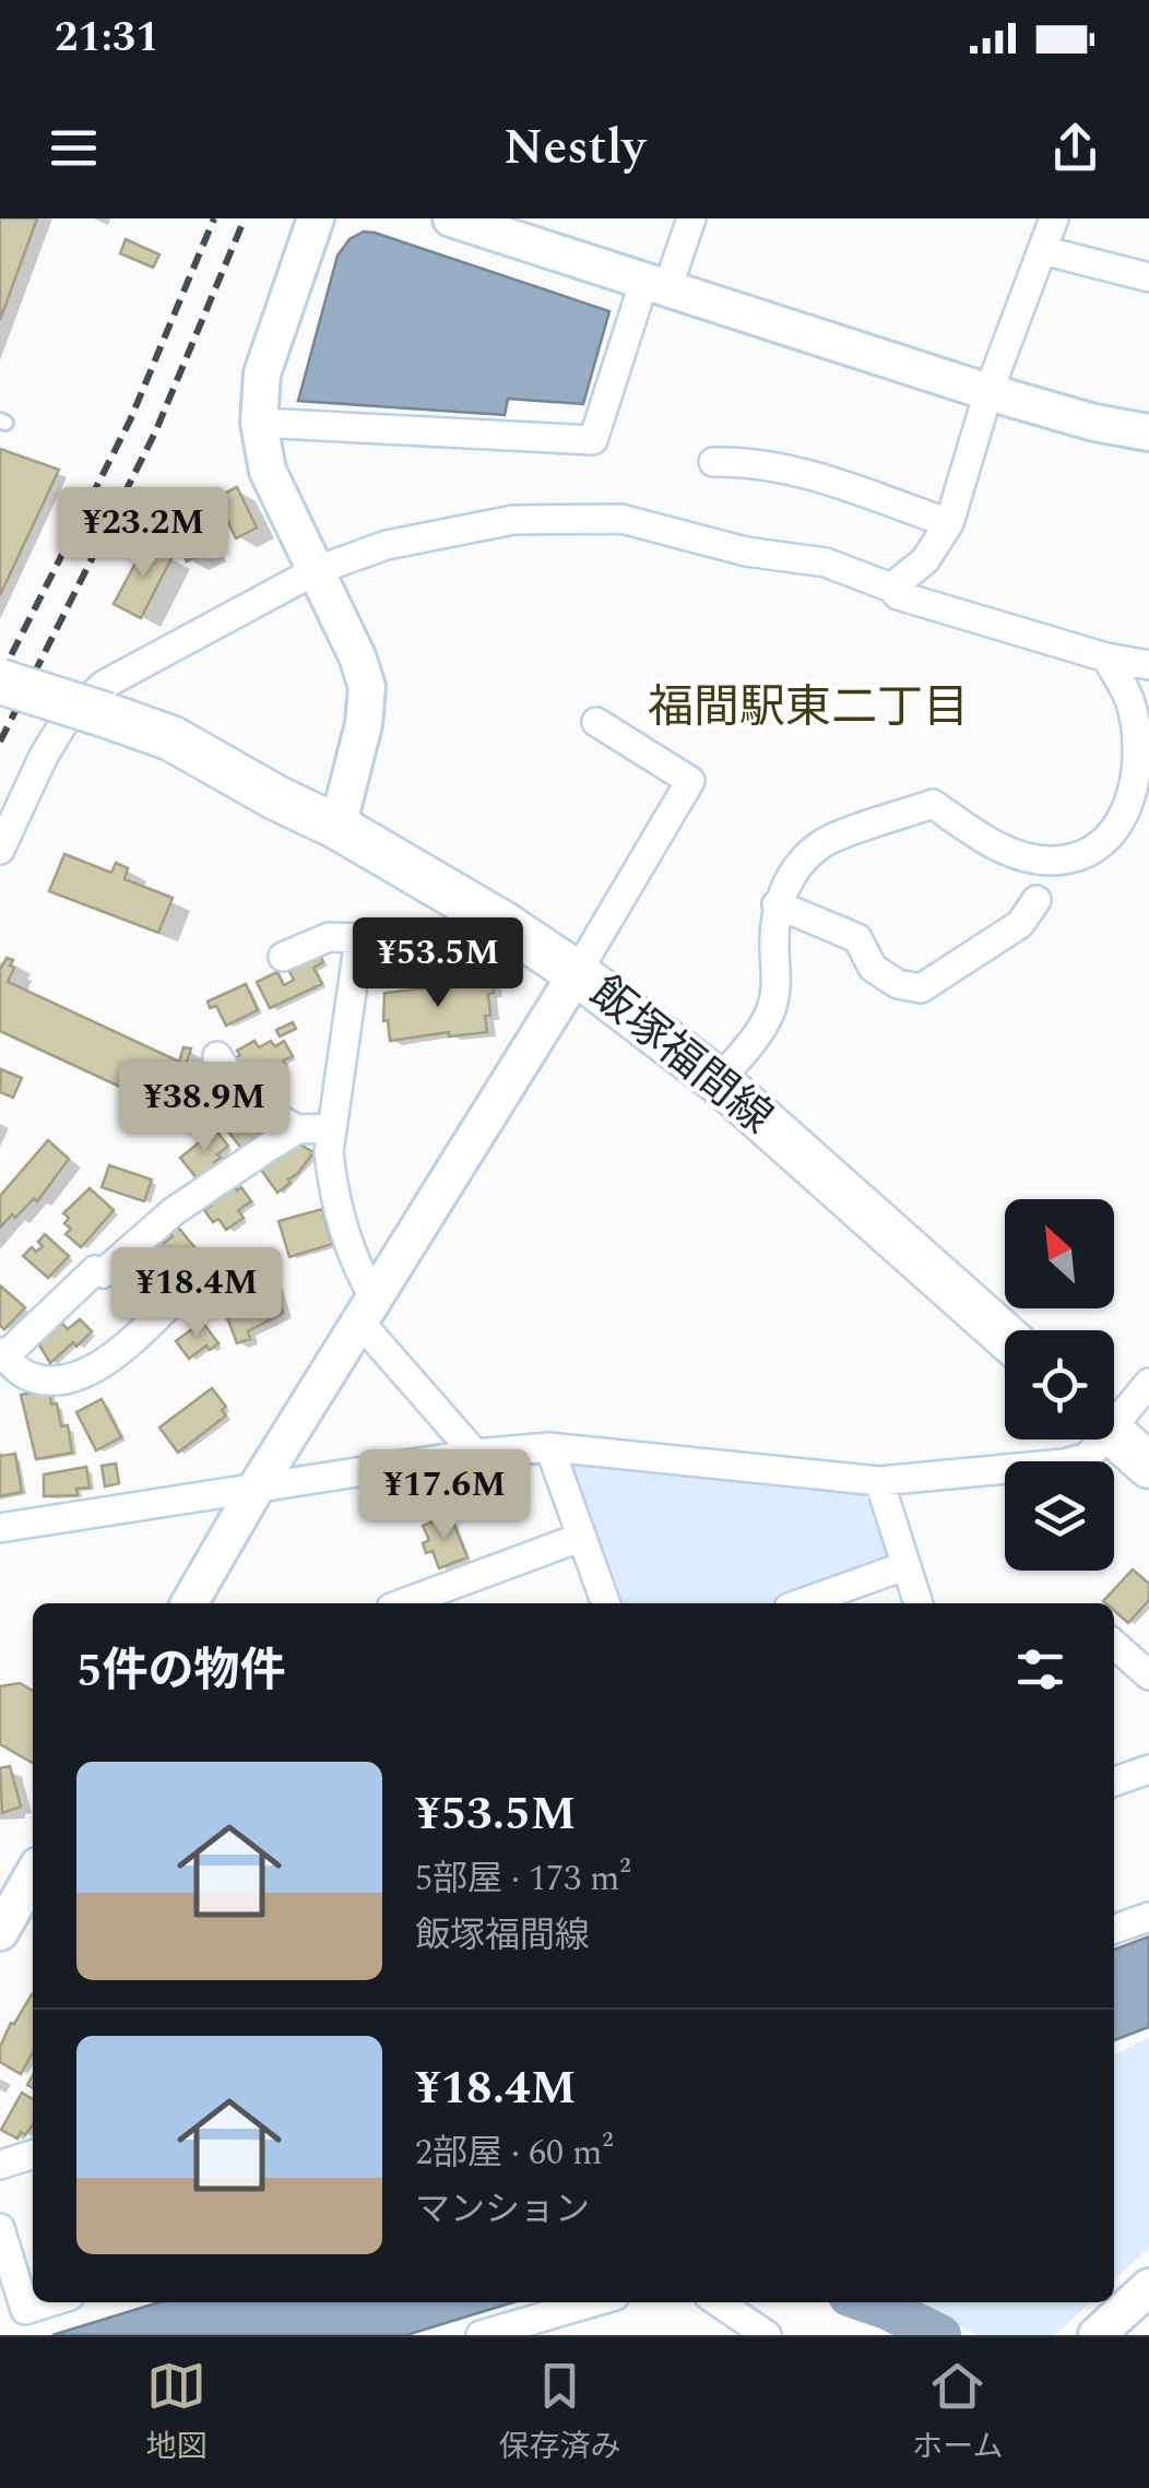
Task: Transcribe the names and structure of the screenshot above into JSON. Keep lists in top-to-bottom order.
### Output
{
  "streets": {
    "main road": ["飯塚福間線"]
  },
  "districts": ["福間駅東二丁目"],
  "north": "top left",
  "page": {
    "status": "21:31",
    "header": "Nestly",
    "price": [
      "¥23.2M",
      "¥53.5M",
      "¥38.9M",
      "¥18.4M",
      "¥17.6M"
    ],
    "heading": "5件の物件",
    "list": [
      {
        "name": "¥53.5M",
        "note": "5部屋 · 173 m² · 飯塚福間線"
      },
      {
        "name": "¥18.4M",
        "note": "2部屋 · 60 m² · マンション"
      }
    ],
    "tabs": ["地図", "保存済み", "ホーム"]
  }
}
